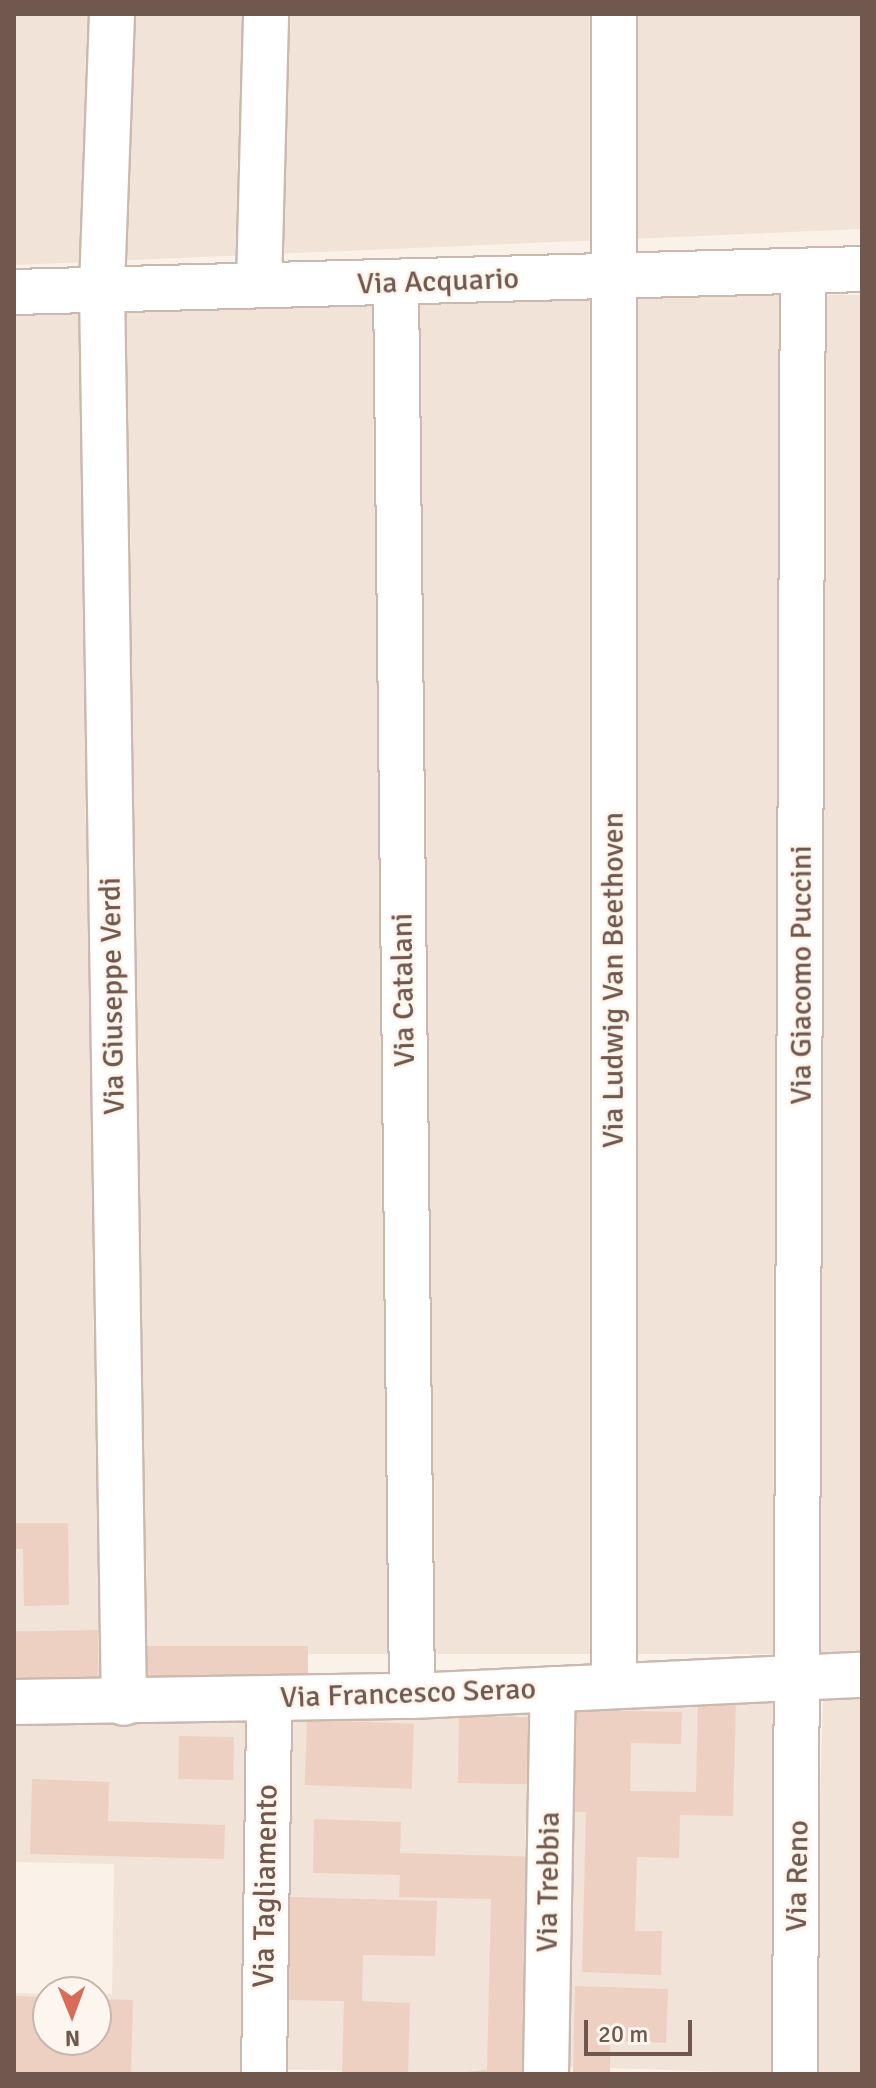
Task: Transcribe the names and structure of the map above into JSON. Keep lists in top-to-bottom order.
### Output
{
  "streets": {
    "street": [
      "Via Acquario",
      "Via Giacomo Puccini",
      "Via Ludwig Van Beethoven",
      "Via Catalani",
      "Via Giuseppe Verdi",
      "Via Francesco Serao",
      "Via Reno",
      "Via Trebbia",
      "Via Tagliamento"
    ]
  },
  "crossings": [
    ["Via Acquario", "Via Giacomo Puccini"],
    ["Via Acquario", "Via Ludwig Van Beethoven"],
    ["Via Acquario", "Via Catalani"],
    ["Via Acquario", "Via Giuseppe Verdi"],
    ["Via Giacomo Puccini", "Via Francesco Serao"],
    ["Via Giacomo Puccini", "Via Reno"],
    ["Via Ludwig Van Beethoven", "Via Francesco Serao"],
    ["Via Catalani", "Via Francesco Serao"],
    ["Via Giuseppe Verdi", "Via Francesco Serao"],
    ["Via Francesco Serao", "Via Reno"],
    ["Via Francesco Serao", "Via Trebbia"],
    ["Via Francesco Serao", "Via Tagliamento"]
  ],
  "scale_bar": "20 m",
  "north": "bottom"
}
